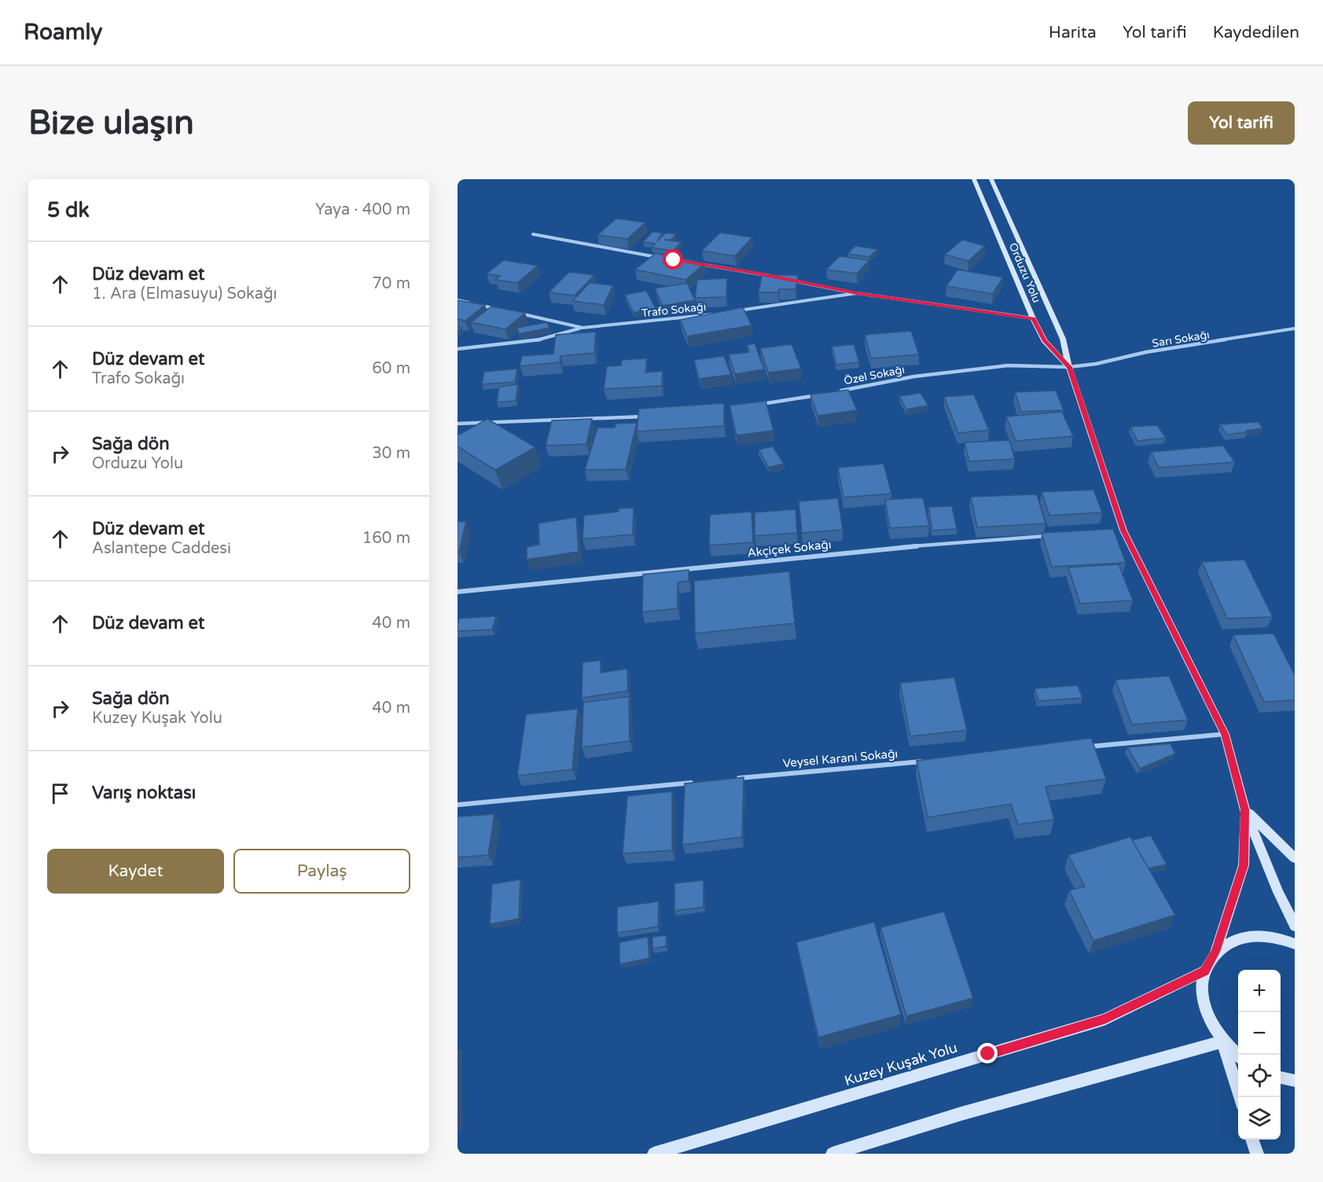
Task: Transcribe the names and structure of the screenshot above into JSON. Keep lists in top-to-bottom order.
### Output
{
  "streets": {
    "street": [
      "Orduzu Yolu",
      "Trafo Sokağı",
      "Sarı Sokağı",
      "Özel Sokağı",
      "Akçiçek Sokağı",
      "Veysel Karani Sokağı",
      "Kuzey Kuşak Yolu"
    ]
  },
  "crossings": [
    ["Orduzu Yolu", "Sarı Sokağı"],
    ["Orduzu Yolu", "Özel Sokağı"],
    ["Sarı Sokağı", "Özel Sokağı"]
  ],
  "page": {
    "header": "Roamly",
    "nav": ["Harita", "Yol tarifi", "Kaydedilen"],
    "buttons": [
      "Yol tarifi",
      ["Kaydet", "Paylaş"]
    ],
    "title": "Bize ulaşın",
    "heading": ["5 dk", "Yaya · 400 m"],
    "list": [
      ["Düz devam et", "1. Ara (Elmasuyu) Sokağı", "70 m"],
      ["Düz devam et", "Trafo Sokağı", "60 m"],
      ["Sağa dön", "Orduzu Yolu", "30 m"],
      ["Düz devam et", "Aslantepe Caddesi", "160 m"],
      ["Düz devam et", "40 m"],
      ["Sağa dön", "Kuzey Kuşak Yolu", "40 m"],
      "Varış noktası"
    ],
    "map_buttons": ["+", "−"]
  }
}
